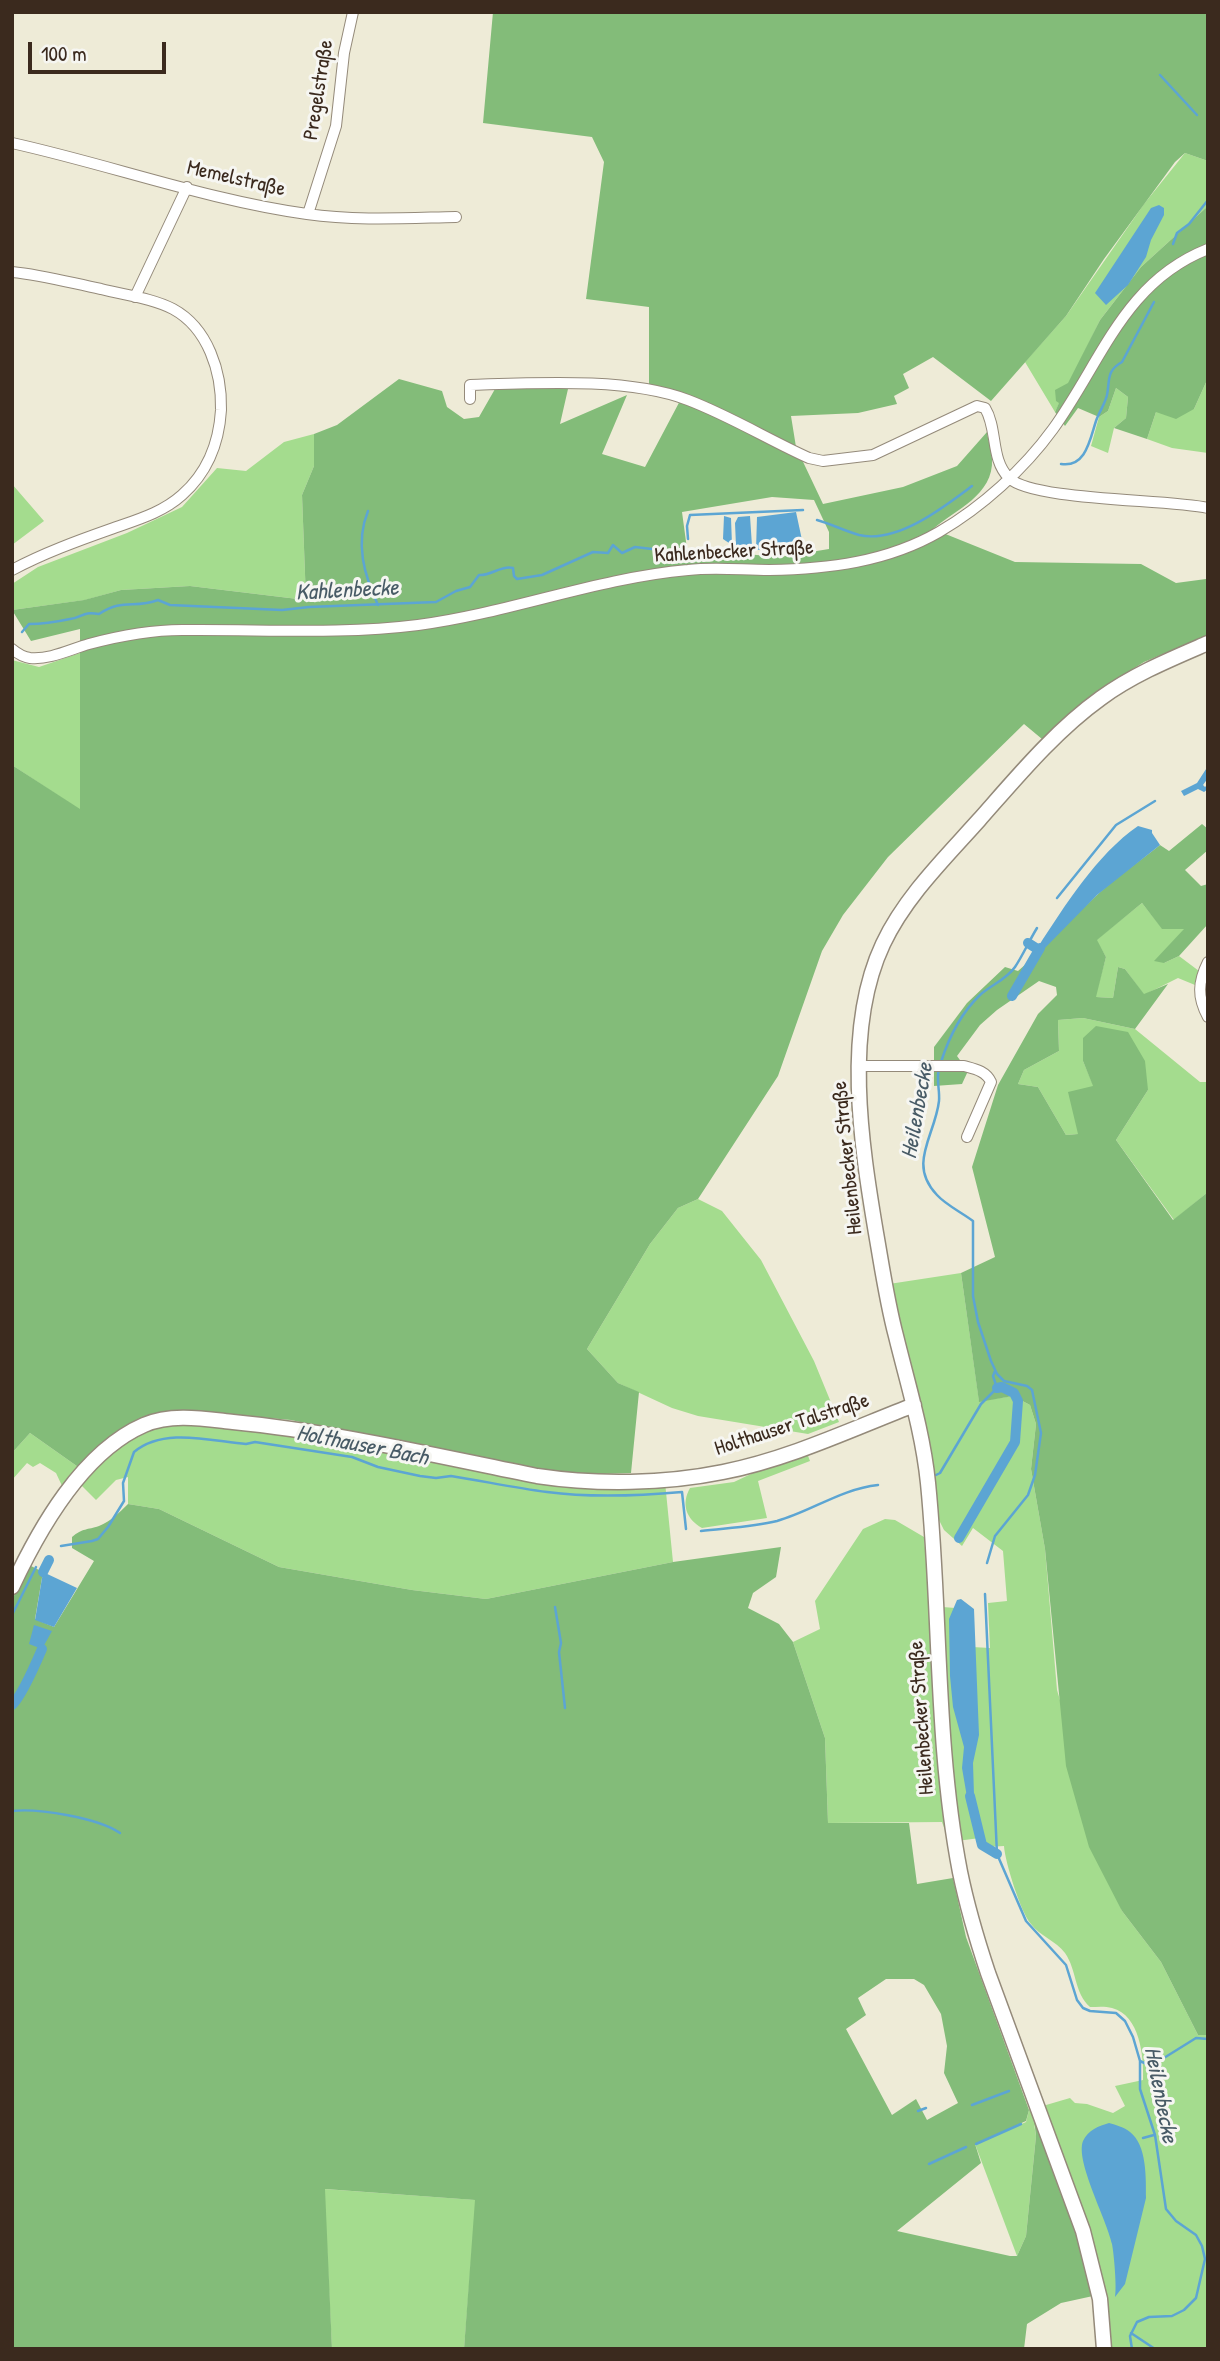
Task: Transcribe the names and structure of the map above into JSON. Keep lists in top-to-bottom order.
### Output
{
  "streets": {
    "main road": ["Heilenbecker Straße", "Holthauser Talstraße"],
    "street": ["Pregelstraße", "Memelstraße", "Kahlenbecker Straße"]
  },
  "crossings": [
    ["Pregelstraße", "Memelstraße"],
    ["Heilenbecker Straße", "Holthauser Talstraße"]
  ],
  "water": ["Kahlenbecke", "Heilenbecke", "Holthauser Bach"],
  "scale_bar": "100 m"
}
